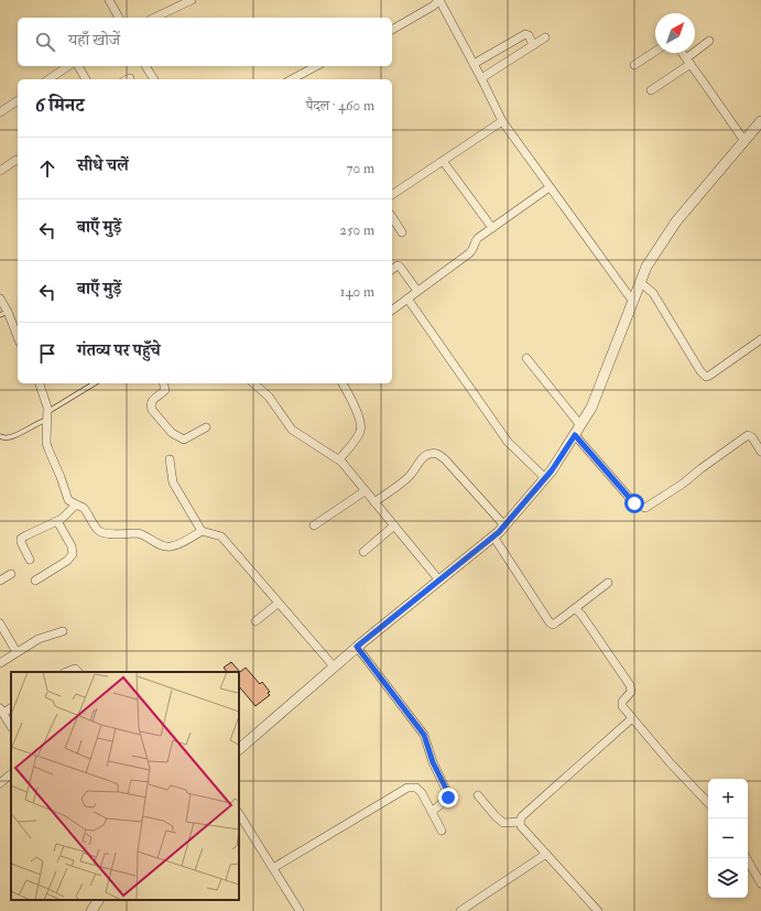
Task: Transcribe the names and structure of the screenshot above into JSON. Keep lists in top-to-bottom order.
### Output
{
  "north": "top right",
  "page": {
    "search": "यहाँ खोजें",
    "heading": ["6 मिनट", "पैदल · 460 m"],
    "list": [
      ["सीधे चलें", "70 m"],
      ["बाएँ मुड़ें", "250 m"],
      ["बाएँ मुड़ें", "140 m"],
      "गंतव्य पर पहुँचे"
    ],
    "map_buttons": ["+", "−"]
  }
}
